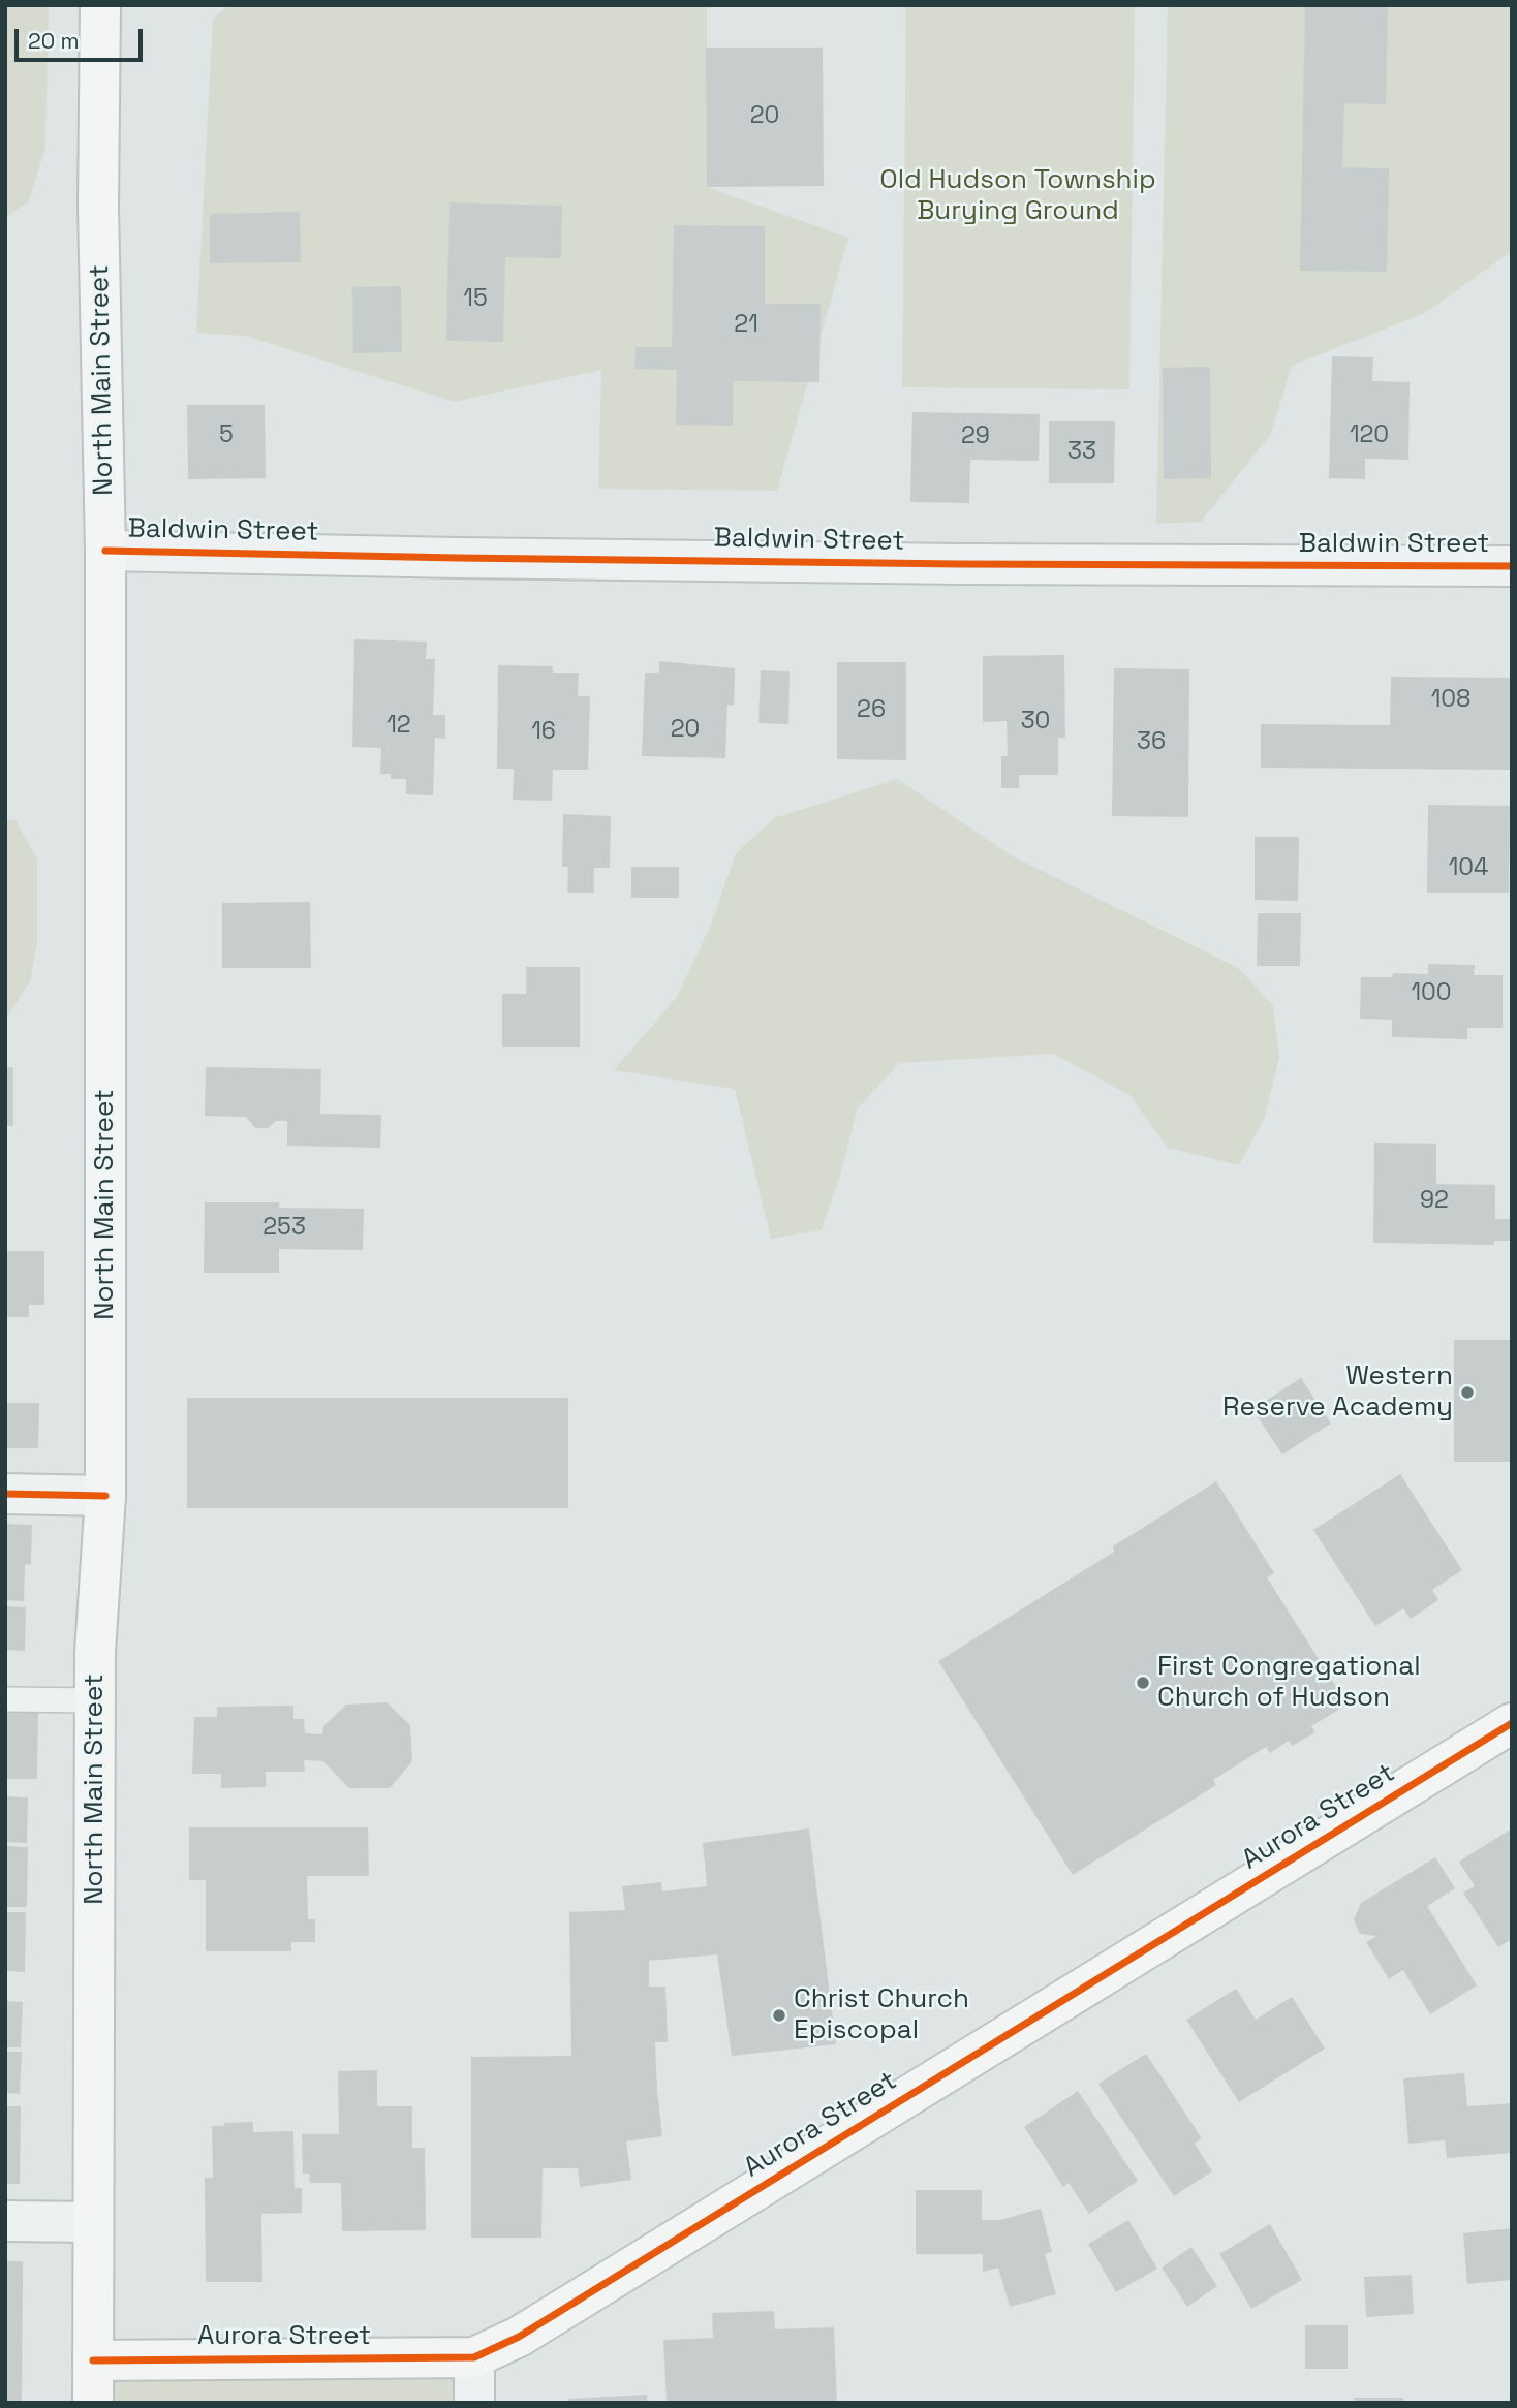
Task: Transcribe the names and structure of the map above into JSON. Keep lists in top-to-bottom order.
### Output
{
  "streets": {
    "main road": ["North Main Street", "Aurora Street"],
    "street": ["Baldwin Street"]
  },
  "crossings": [
    ["North Main Street", "Baldwin Street"],
    ["North Main Street", "Aurora Street"]
  ],
  "parks": ["Old Hudson Township Burying Ground"],
  "places": ["Western Reserve Academy", "First Congregational Church of Hudson", "Christ Church Episcopal"],
  "house_numbers": [
    "20",
    "15",
    "21",
    "5",
    "120",
    "29",
    "33",
    "108",
    "26",
    "30",
    "12",
    "20",
    "16",
    "36",
    "104",
    "100",
    "92",
    "253"
  ],
  "scale_bar": "20 m"
}
